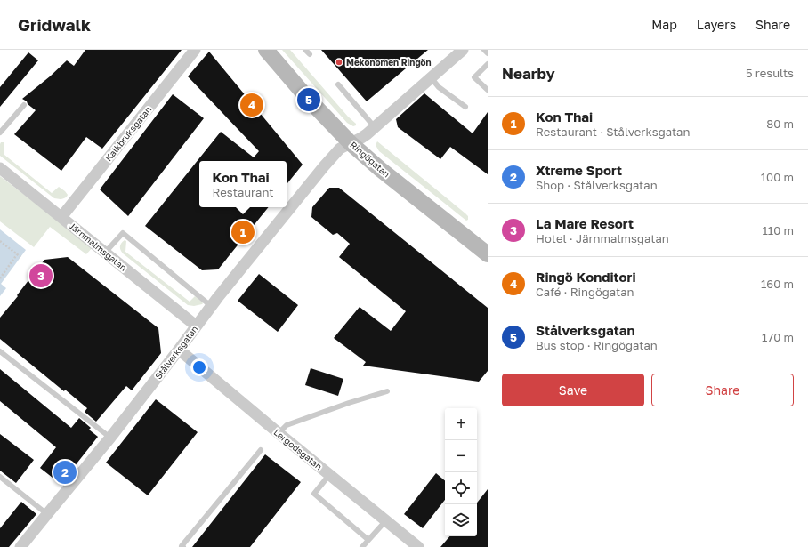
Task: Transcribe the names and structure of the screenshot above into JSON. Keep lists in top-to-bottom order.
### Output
{
  "streets": {
    "street": [
      "Kalkbruksgatan",
      "Ringögatan",
      "Järnmalmsgatan",
      "Stålverksgatan",
      "Lergodsgatan"
    ]
  },
  "crossings": [
    ["Kalkbruksgatan", "Järnmalmsgatan"],
    ["Ringögatan", "Stålverksgatan"],
    ["Järnmalmsgatan", "Stålverksgatan"],
    ["Stålverksgatan", "Lergodsgatan"]
  ],
  "places": ["Mekonomen Ringön"],
  "page": {
    "header": "Gridwalk",
    "nav": ["Map", "Layers", "Share"],
    "heading": ["Nearby", "5 results"],
    "pins": [
      "5",
      "4",
      "1",
      "3",
      "2"
    ],
    "list": [
      {
        "mark": "1",
        "name": "Kon Thai",
        "note": "Restaurant · Stålverksgatan",
        "value": "80 m"
      },
      {
        "mark": "2",
        "name": "Xtreme Sport",
        "note": "Shop · Stålverksgatan",
        "value": "100 m"
      },
      {
        "mark": "3",
        "name": "La Mare Resort",
        "note": "Hotel · Järnmalmsgatan",
        "value": "110 m"
      },
      {
        "mark": "4",
        "name": "Ringö Konditori",
        "note": "Café · Ringögatan",
        "value": "160 m"
      },
      {
        "mark": "5",
        "name": "Stålverksgatan",
        "note": "Bus stop · Ringögatan",
        "value": "170 m"
      }
    ],
    "popup": ["Kon Thai", "Restaurant"],
    "buttons": ["Save", "Share"],
    "map_buttons": ["+", "−"]
  }
}
